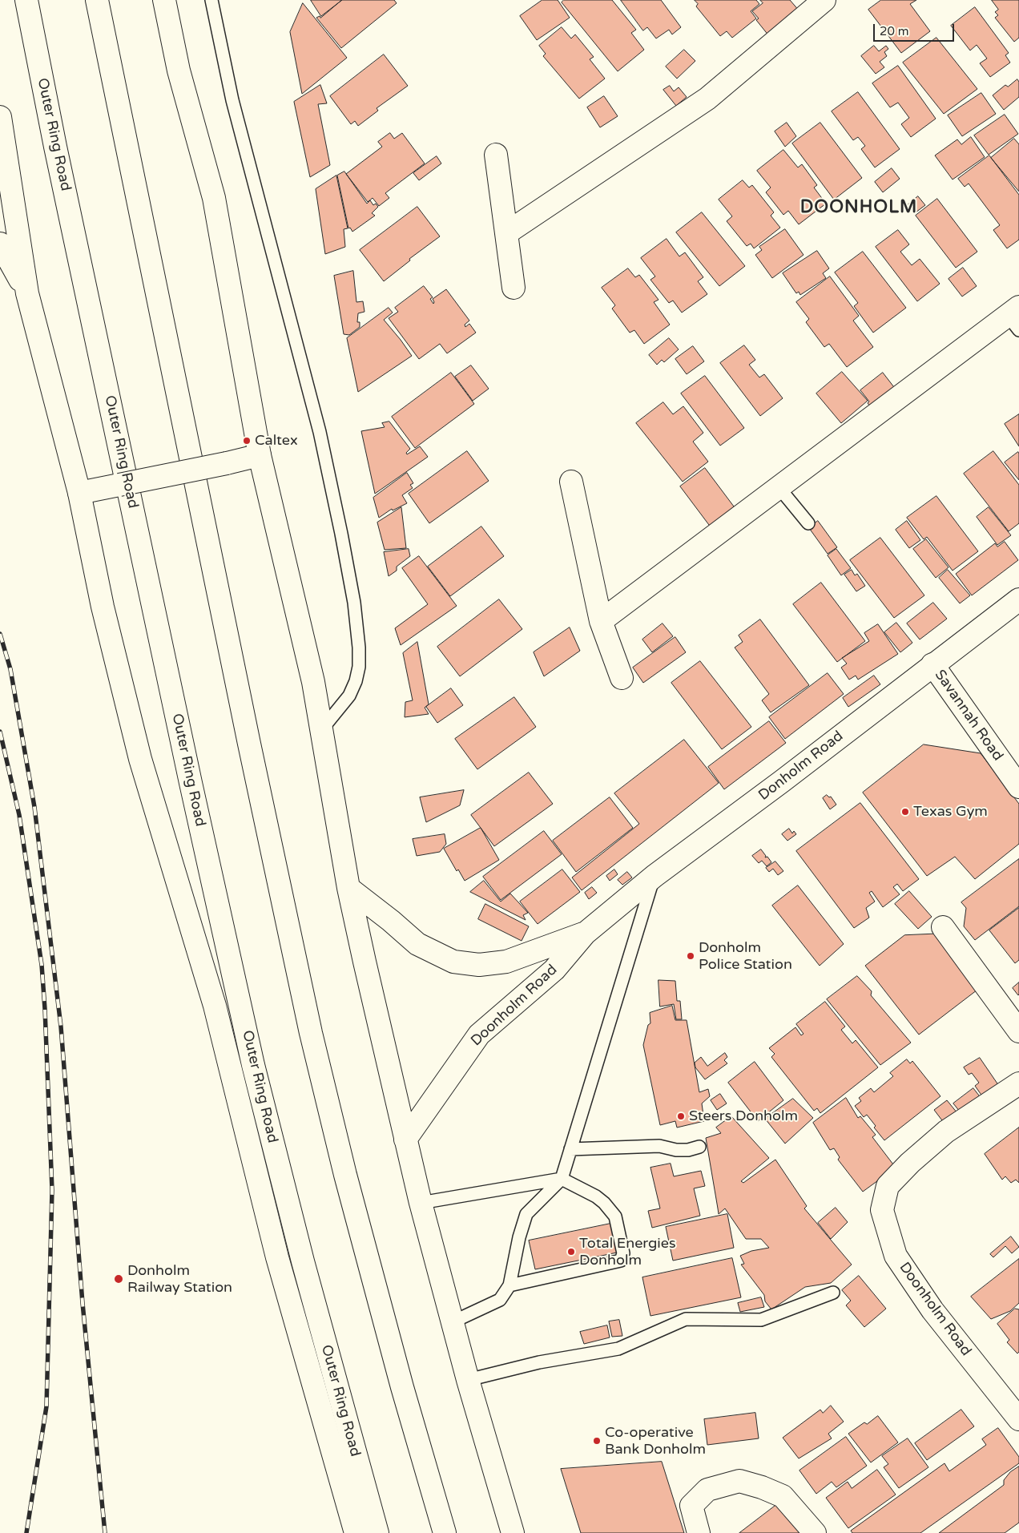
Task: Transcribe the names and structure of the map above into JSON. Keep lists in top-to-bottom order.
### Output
{
  "streets": {
    "main road": [
      "Outer Ring Road",
      "Savannah Road",
      "Donholm Road",
      "Doonholm Road"
    ]
  },
  "crossings": [
    ["Savannah Road", "Donholm Road"],
    ["Donholm Road", "Doonholm Road"]
  ],
  "districts": ["DOONHOLM"],
  "places": [
    "Caltex",
    "Texas Gym",
    "Donholm Police Station",
    "Steers Donholm",
    "Total Energies Donholm",
    "Donholm Railway Station",
    "Co-operative Bank Donholm"
  ],
  "scale_bar": "20 m"
}
